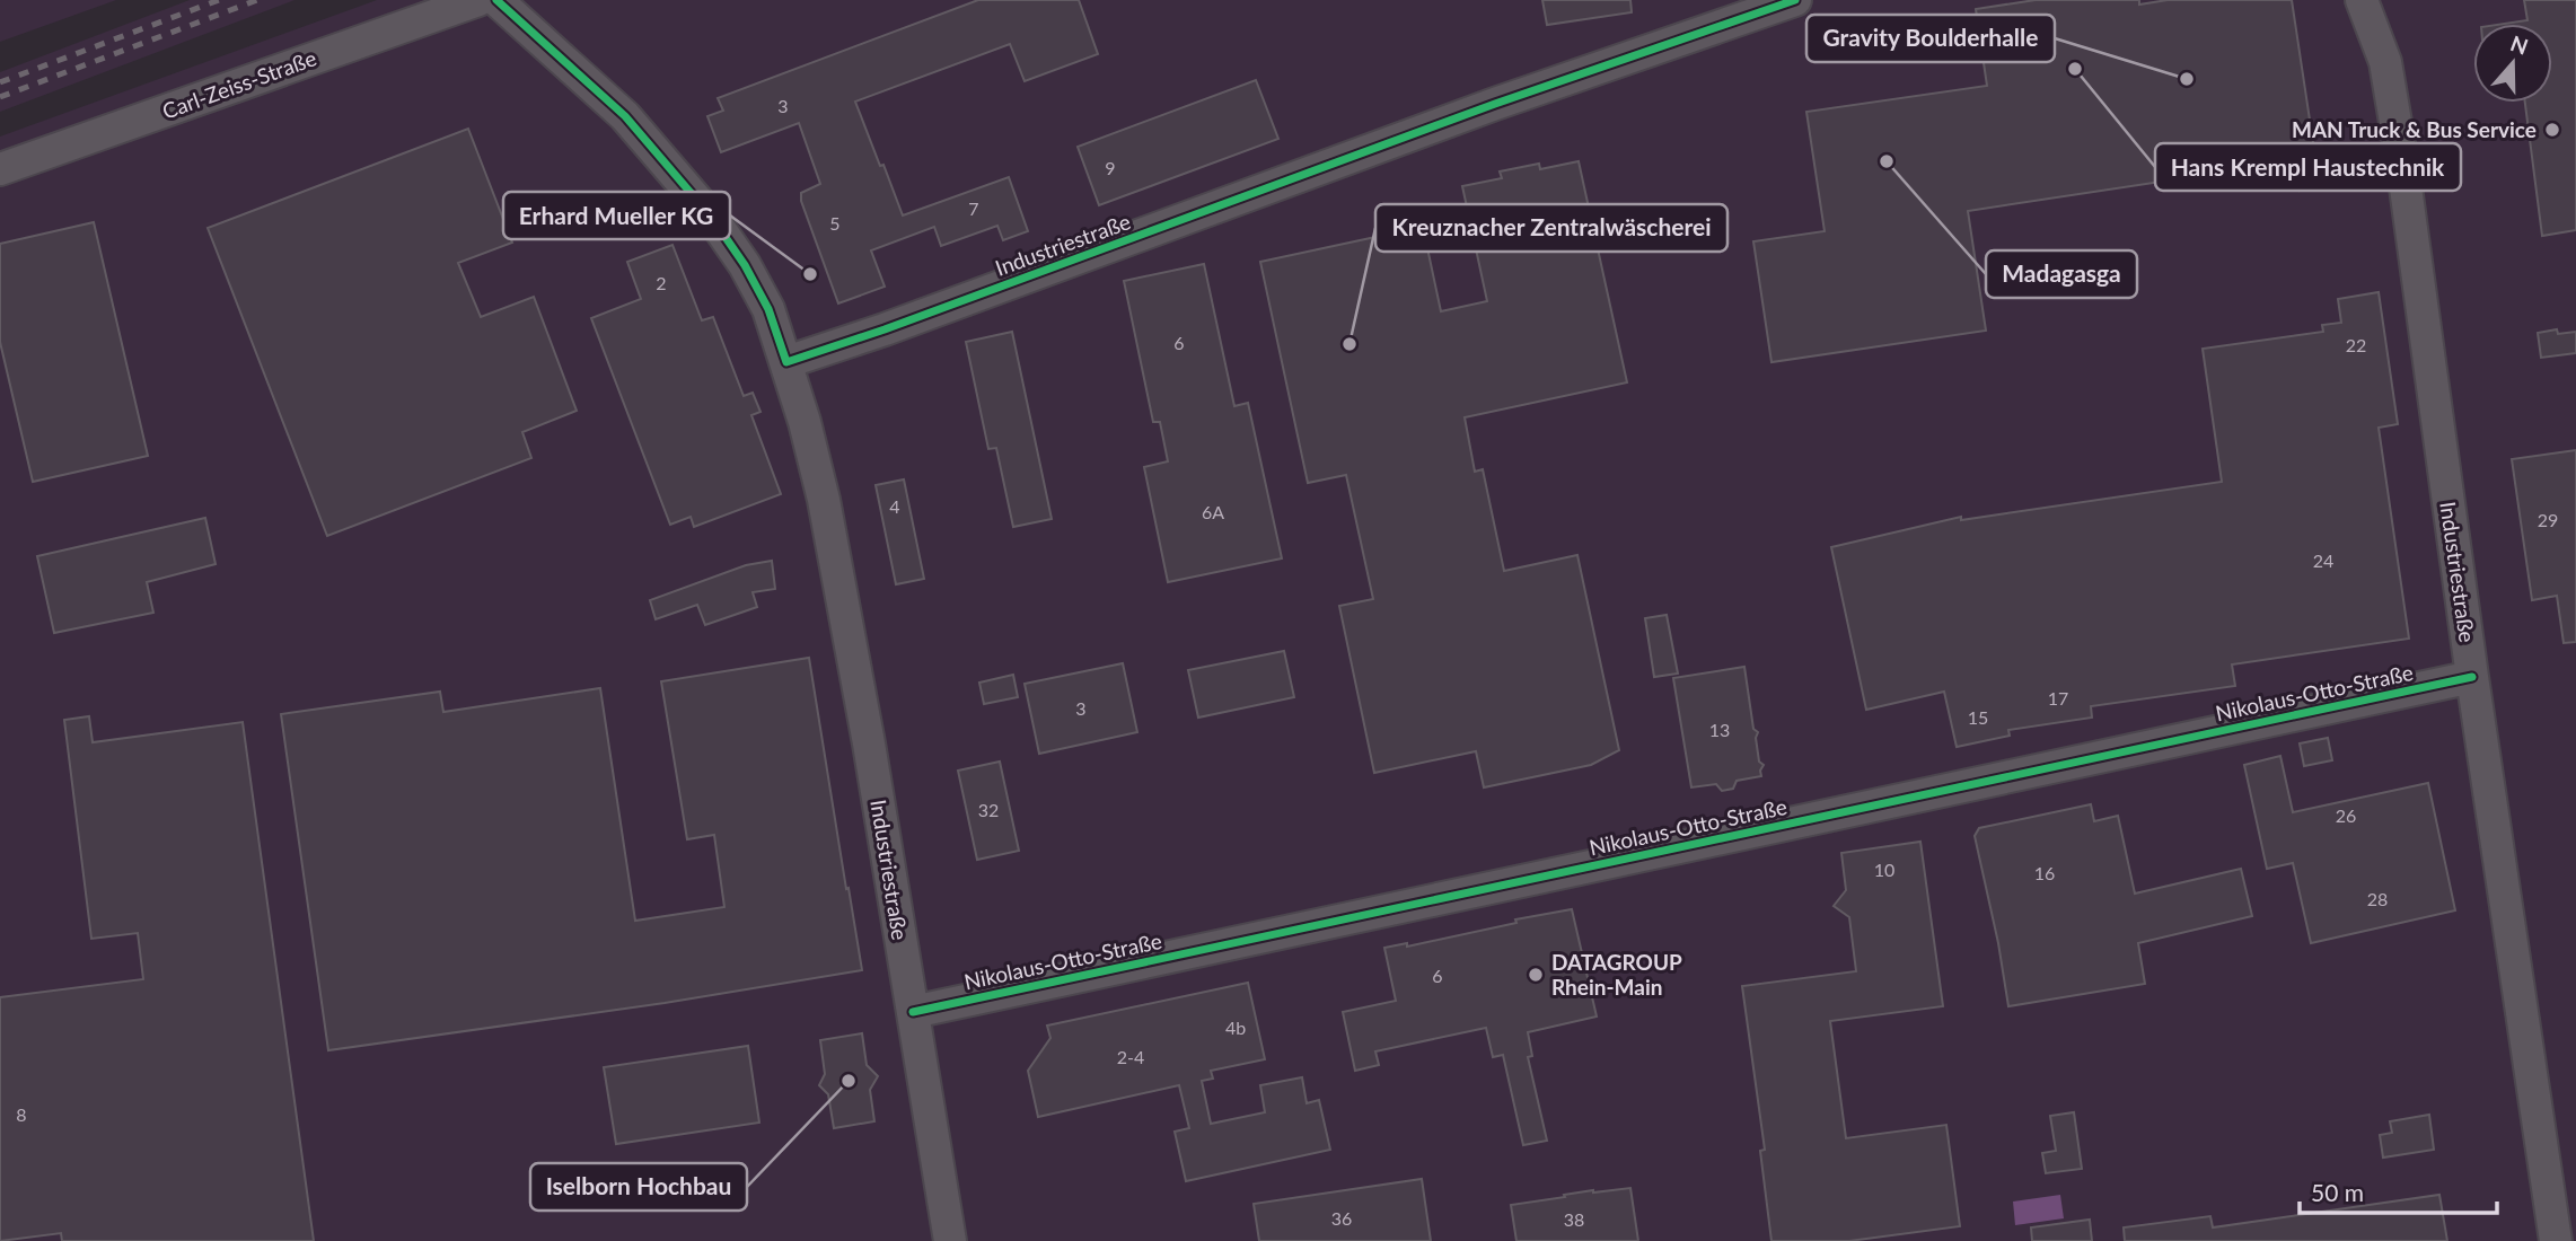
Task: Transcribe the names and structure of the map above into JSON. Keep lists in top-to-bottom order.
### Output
{
  "streets": {
    "street": ["Carl-Zeiss-Straße", "Industriestraße", "Nikolaus-Otto-Straße"]
  },
  "crossings": [
    ["Industriestraße", "Nikolaus-Otto-Straße"]
  ],
  "places": [
    "Hans Krempl Haustechnik",
    "Gravity Boulderhalle",
    "MAN Truck & Bus Service",
    "Madagasga",
    "Erhard Mueller KG",
    "Kreuznacher Zentralwäscherei",
    "DATAGROUP Rhein-Main",
    "Iselborn Hochbau"
  ],
  "house_numbers": [
    "3",
    "9",
    "7",
    "5",
    "2",
    "6",
    "22",
    "4",
    "6A",
    "29",
    "24",
    "17",
    "3",
    "15",
    "13",
    "32",
    "26",
    "10",
    "16",
    "28",
    "6",
    "4b",
    "2-4",
    "8",
    "36",
    "38"
  ],
  "scale_bar": "50 m",
  "north": "top"
}
